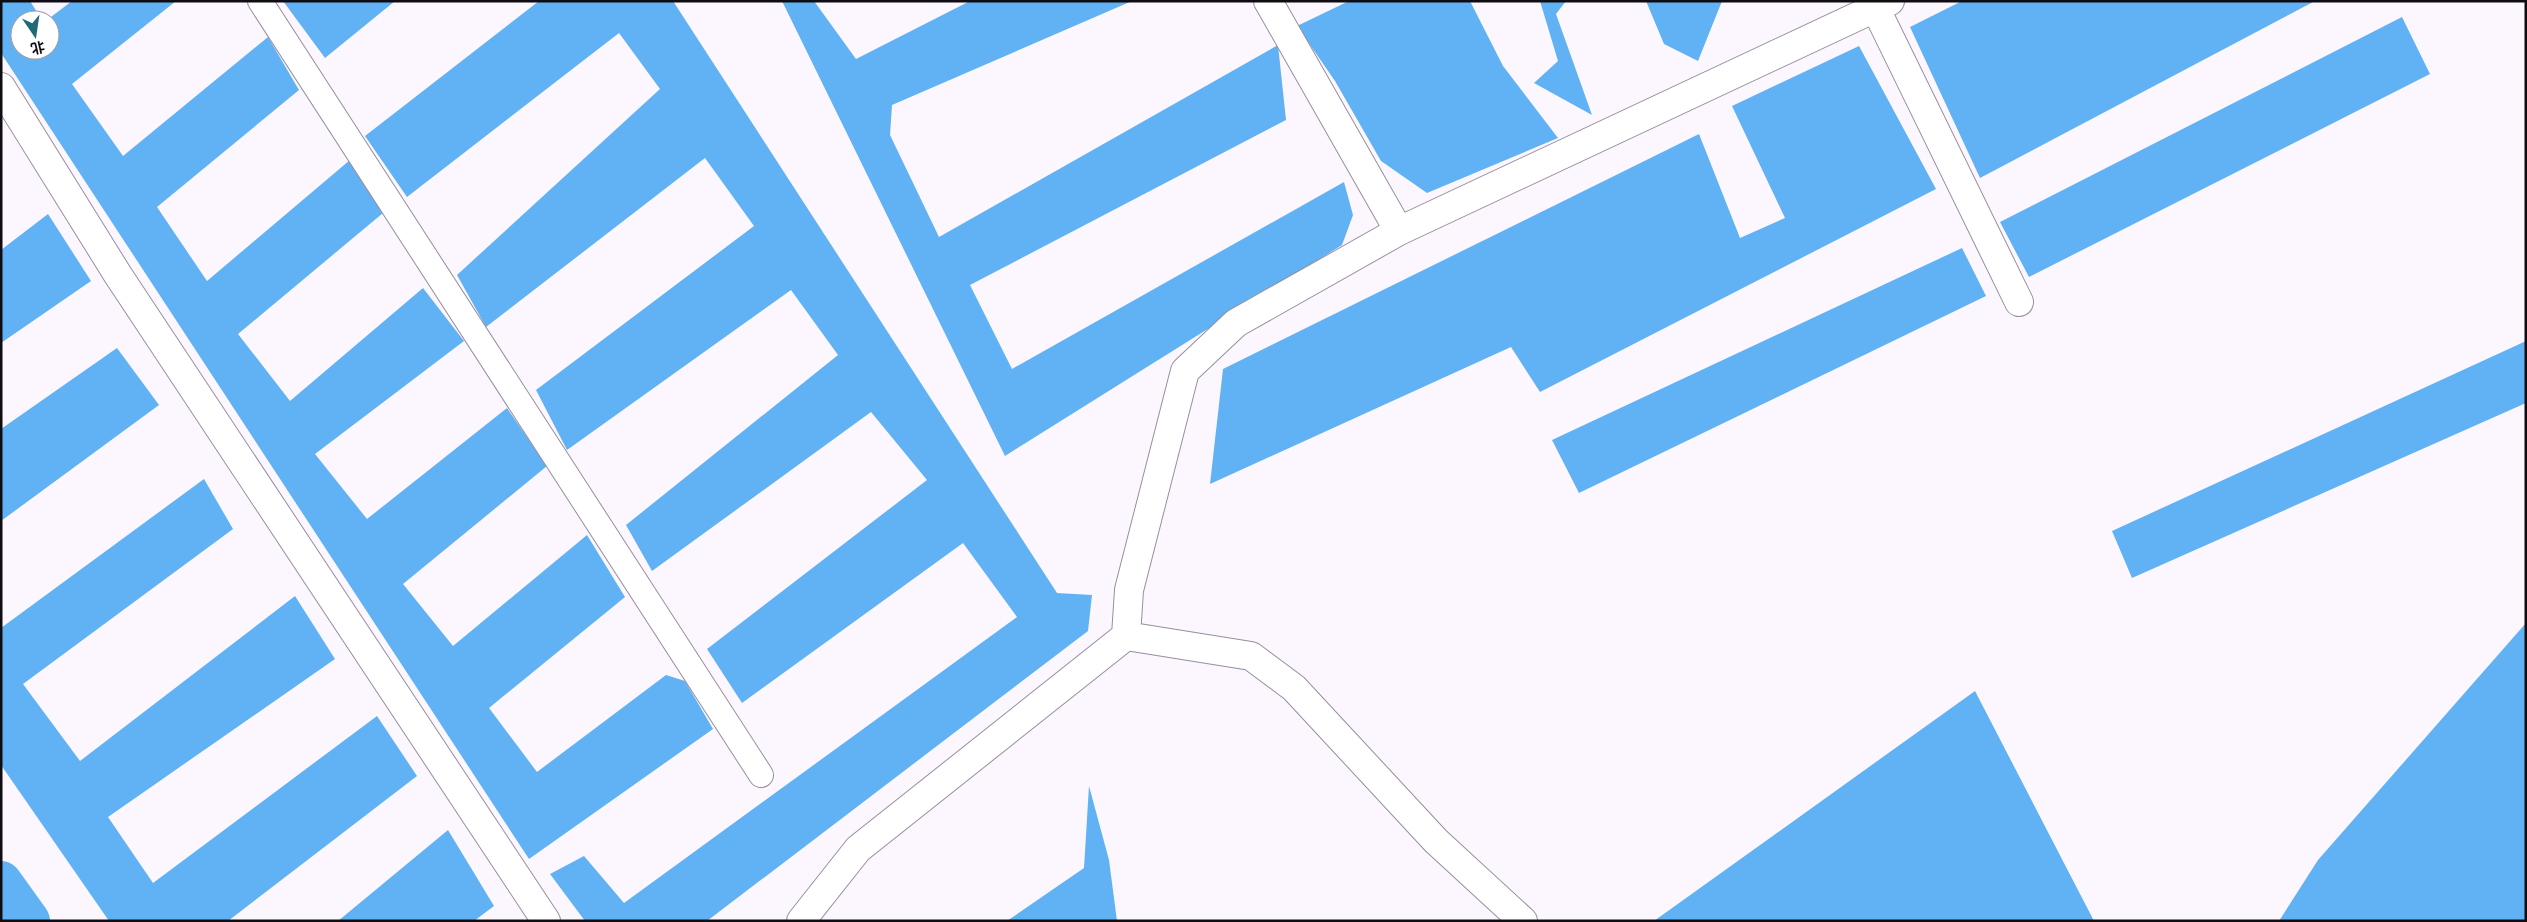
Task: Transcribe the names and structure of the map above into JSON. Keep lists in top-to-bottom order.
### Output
{
  "north": "bottom"
}
